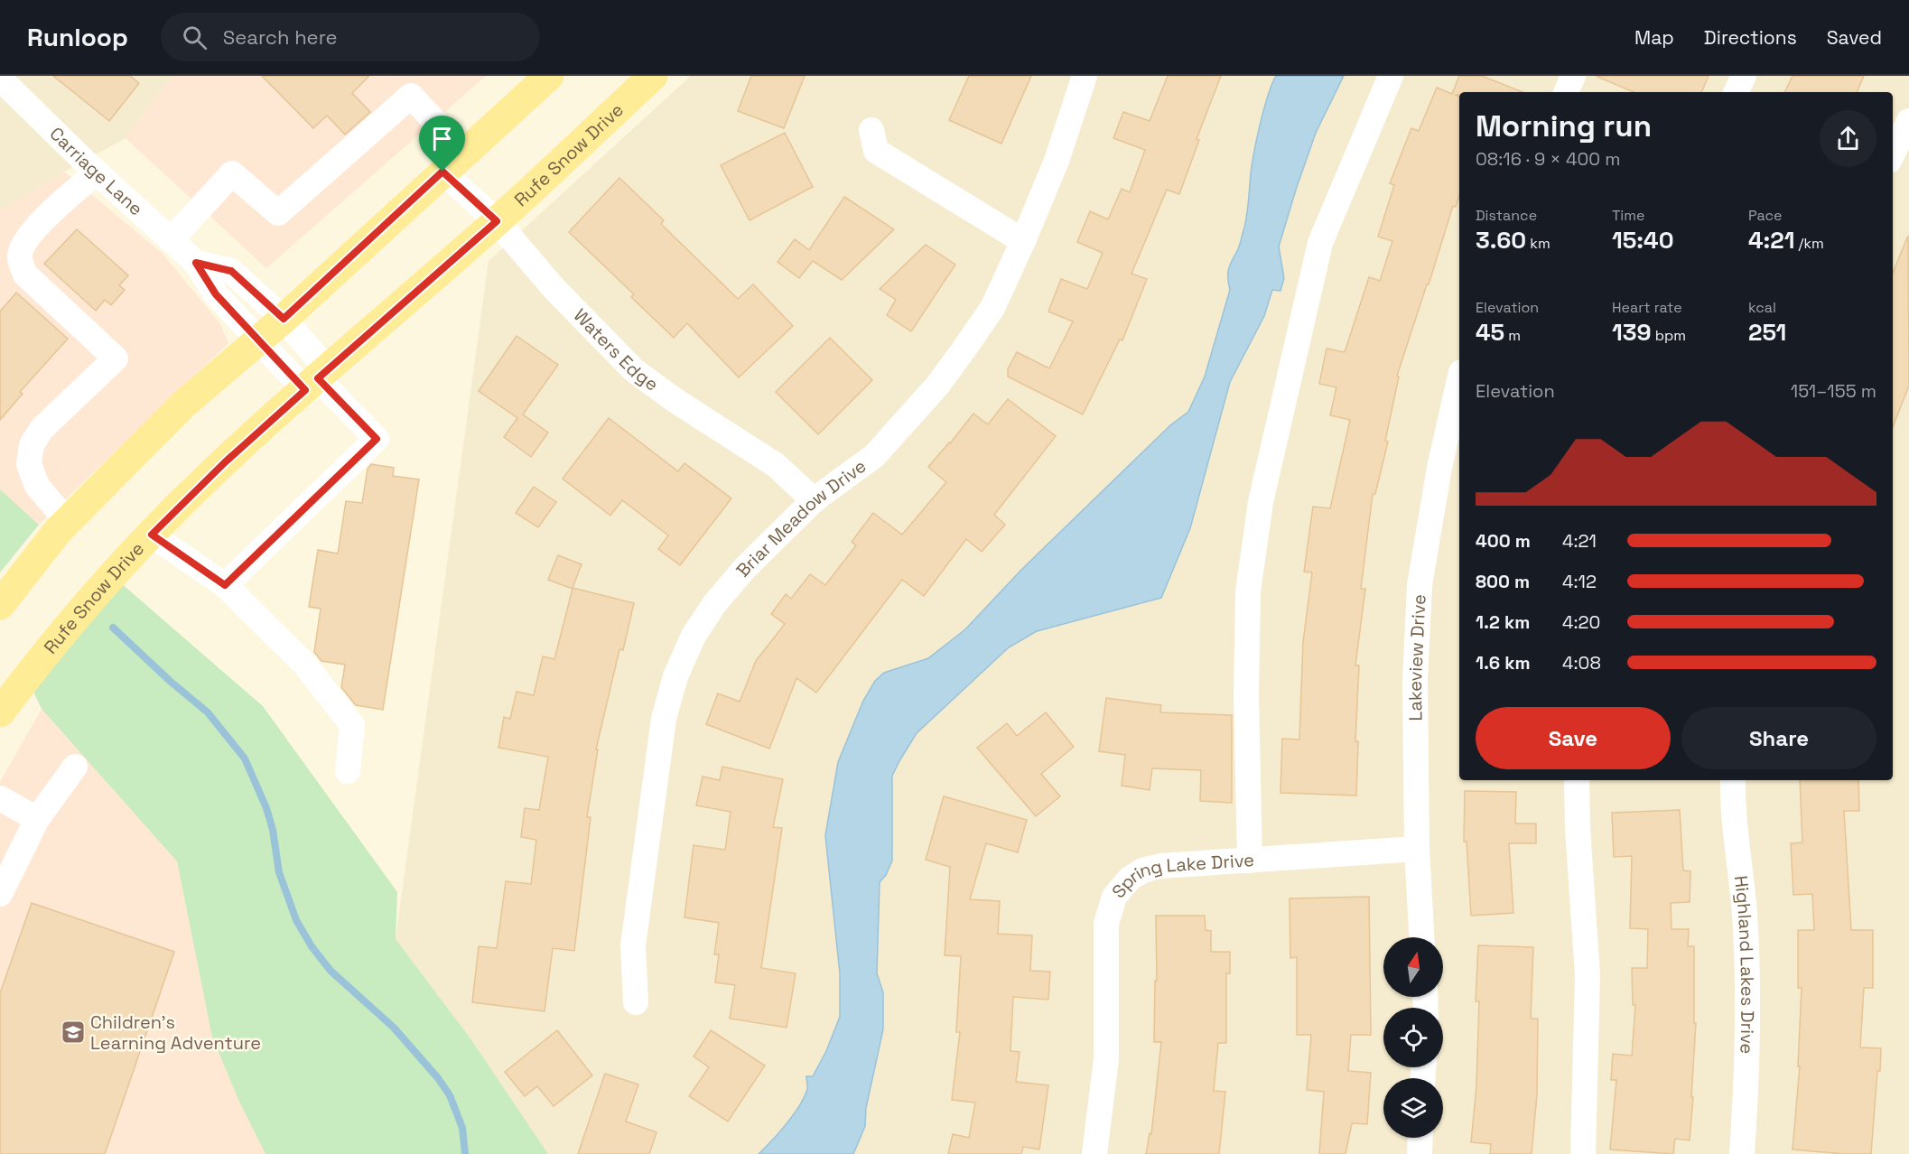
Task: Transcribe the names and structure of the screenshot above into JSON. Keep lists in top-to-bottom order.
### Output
{
  "streets": {
    "main road": ["Rufe Snow Drive"],
    "street": [
      "Carriage Lane",
      "Waters Edge",
      "Briar Meadow Drive",
      "Lakeview Drive",
      "Spring Lake Drive",
      "Highland Lakes Drive"
    ]
  },
  "crossings": [
    ["Rufe Snow Drive", "Carriage Lane"],
    ["Rufe Snow Drive", "Waters Edge"],
    ["Waters Edge", "Briar Meadow Drive"],
    ["Lakeview Drive", "Spring Lake Drive"]
  ],
  "places": {
    "school or university": ["Children's Learning Adventure"]
  },
  "north": "top",
  "page": {
    "header": "Runloop",
    "search": "Search here",
    "nav": ["Map", "Directions", "Saved"],
    "heading": ["Morning run", "08:16 · 9 × 400 m"],
    "stats": [
      ["Distance", "3.60 km"],
      ["Time", "15:40"],
      ["Pace", "4:21 /km"],
      ["Elevation", "45 m"],
      ["Heart rate", "139 bpm"],
      ["kcal", "251"]
    ],
    "chart": ["Elevation", "151–155 m"],
    "list": [
      {
        "name": "400 m",
        "note": "4:21"
      },
      {
        "name": "800 m",
        "note": "4:12"
      },
      {
        "name": "1.2 km",
        "note": "4:20"
      },
      {
        "name": "1.6 km",
        "note": "4:08"
      }
    ],
    "buttons": ["Save", "Share"]
  }
}
